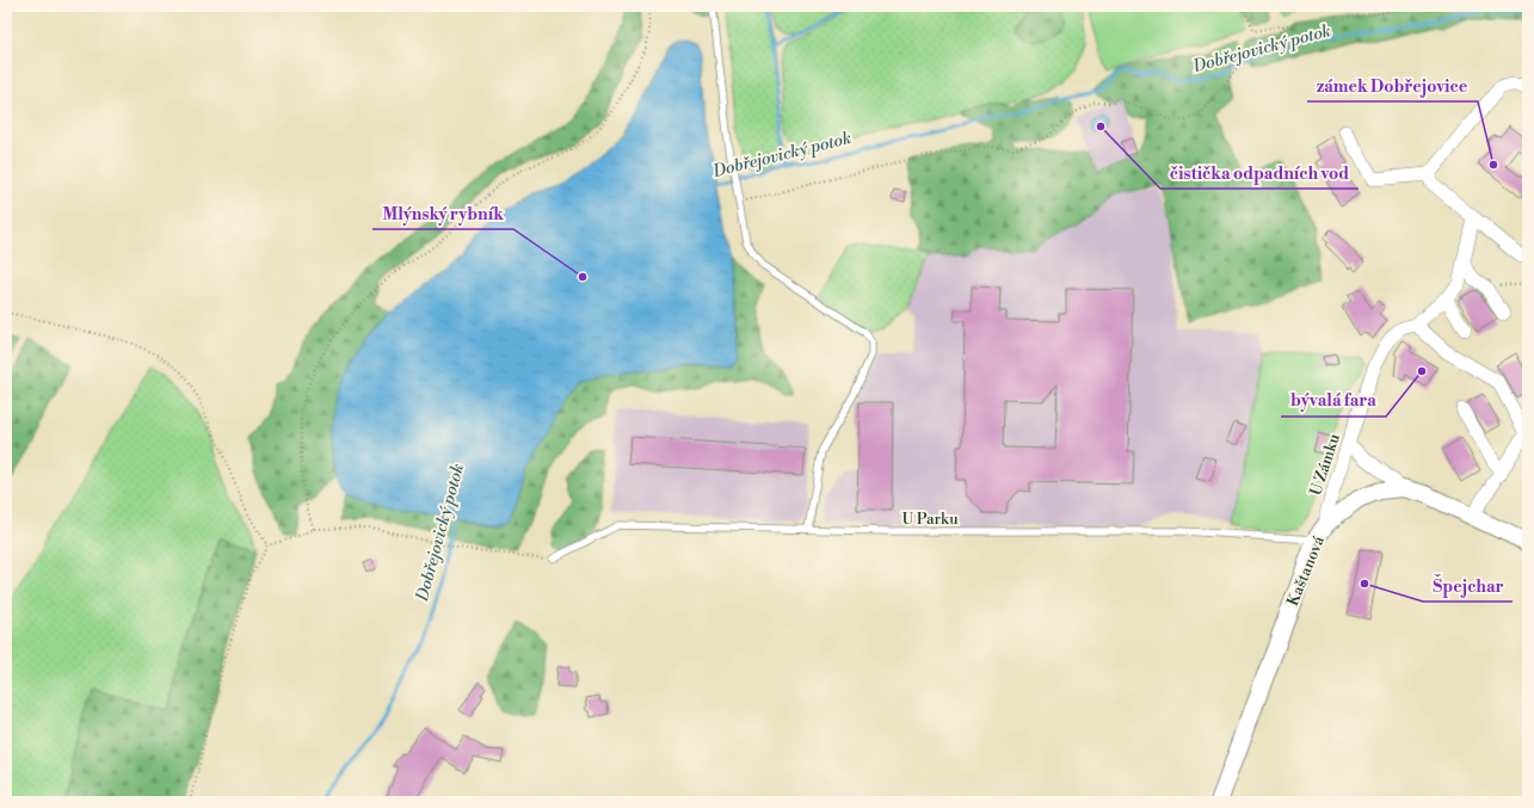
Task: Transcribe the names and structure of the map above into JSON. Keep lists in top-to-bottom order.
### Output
{
  "streets": {
    "street": ["U Zámku", "Kaštanová"],
    "lane": ["U Parku"]
  },
  "crossings": [
    ["U Zámku", "Kaštanová"],
    ["U Parku", "Kaštanová"]
  ],
  "water": ["Dobřejovický potok"],
  "places": [
    "čistička odpadních vod",
    "zámek Dobřejovice",
    "Mlýnský rybník",
    "bývalá fara",
    "Špejchar"
  ]
}
